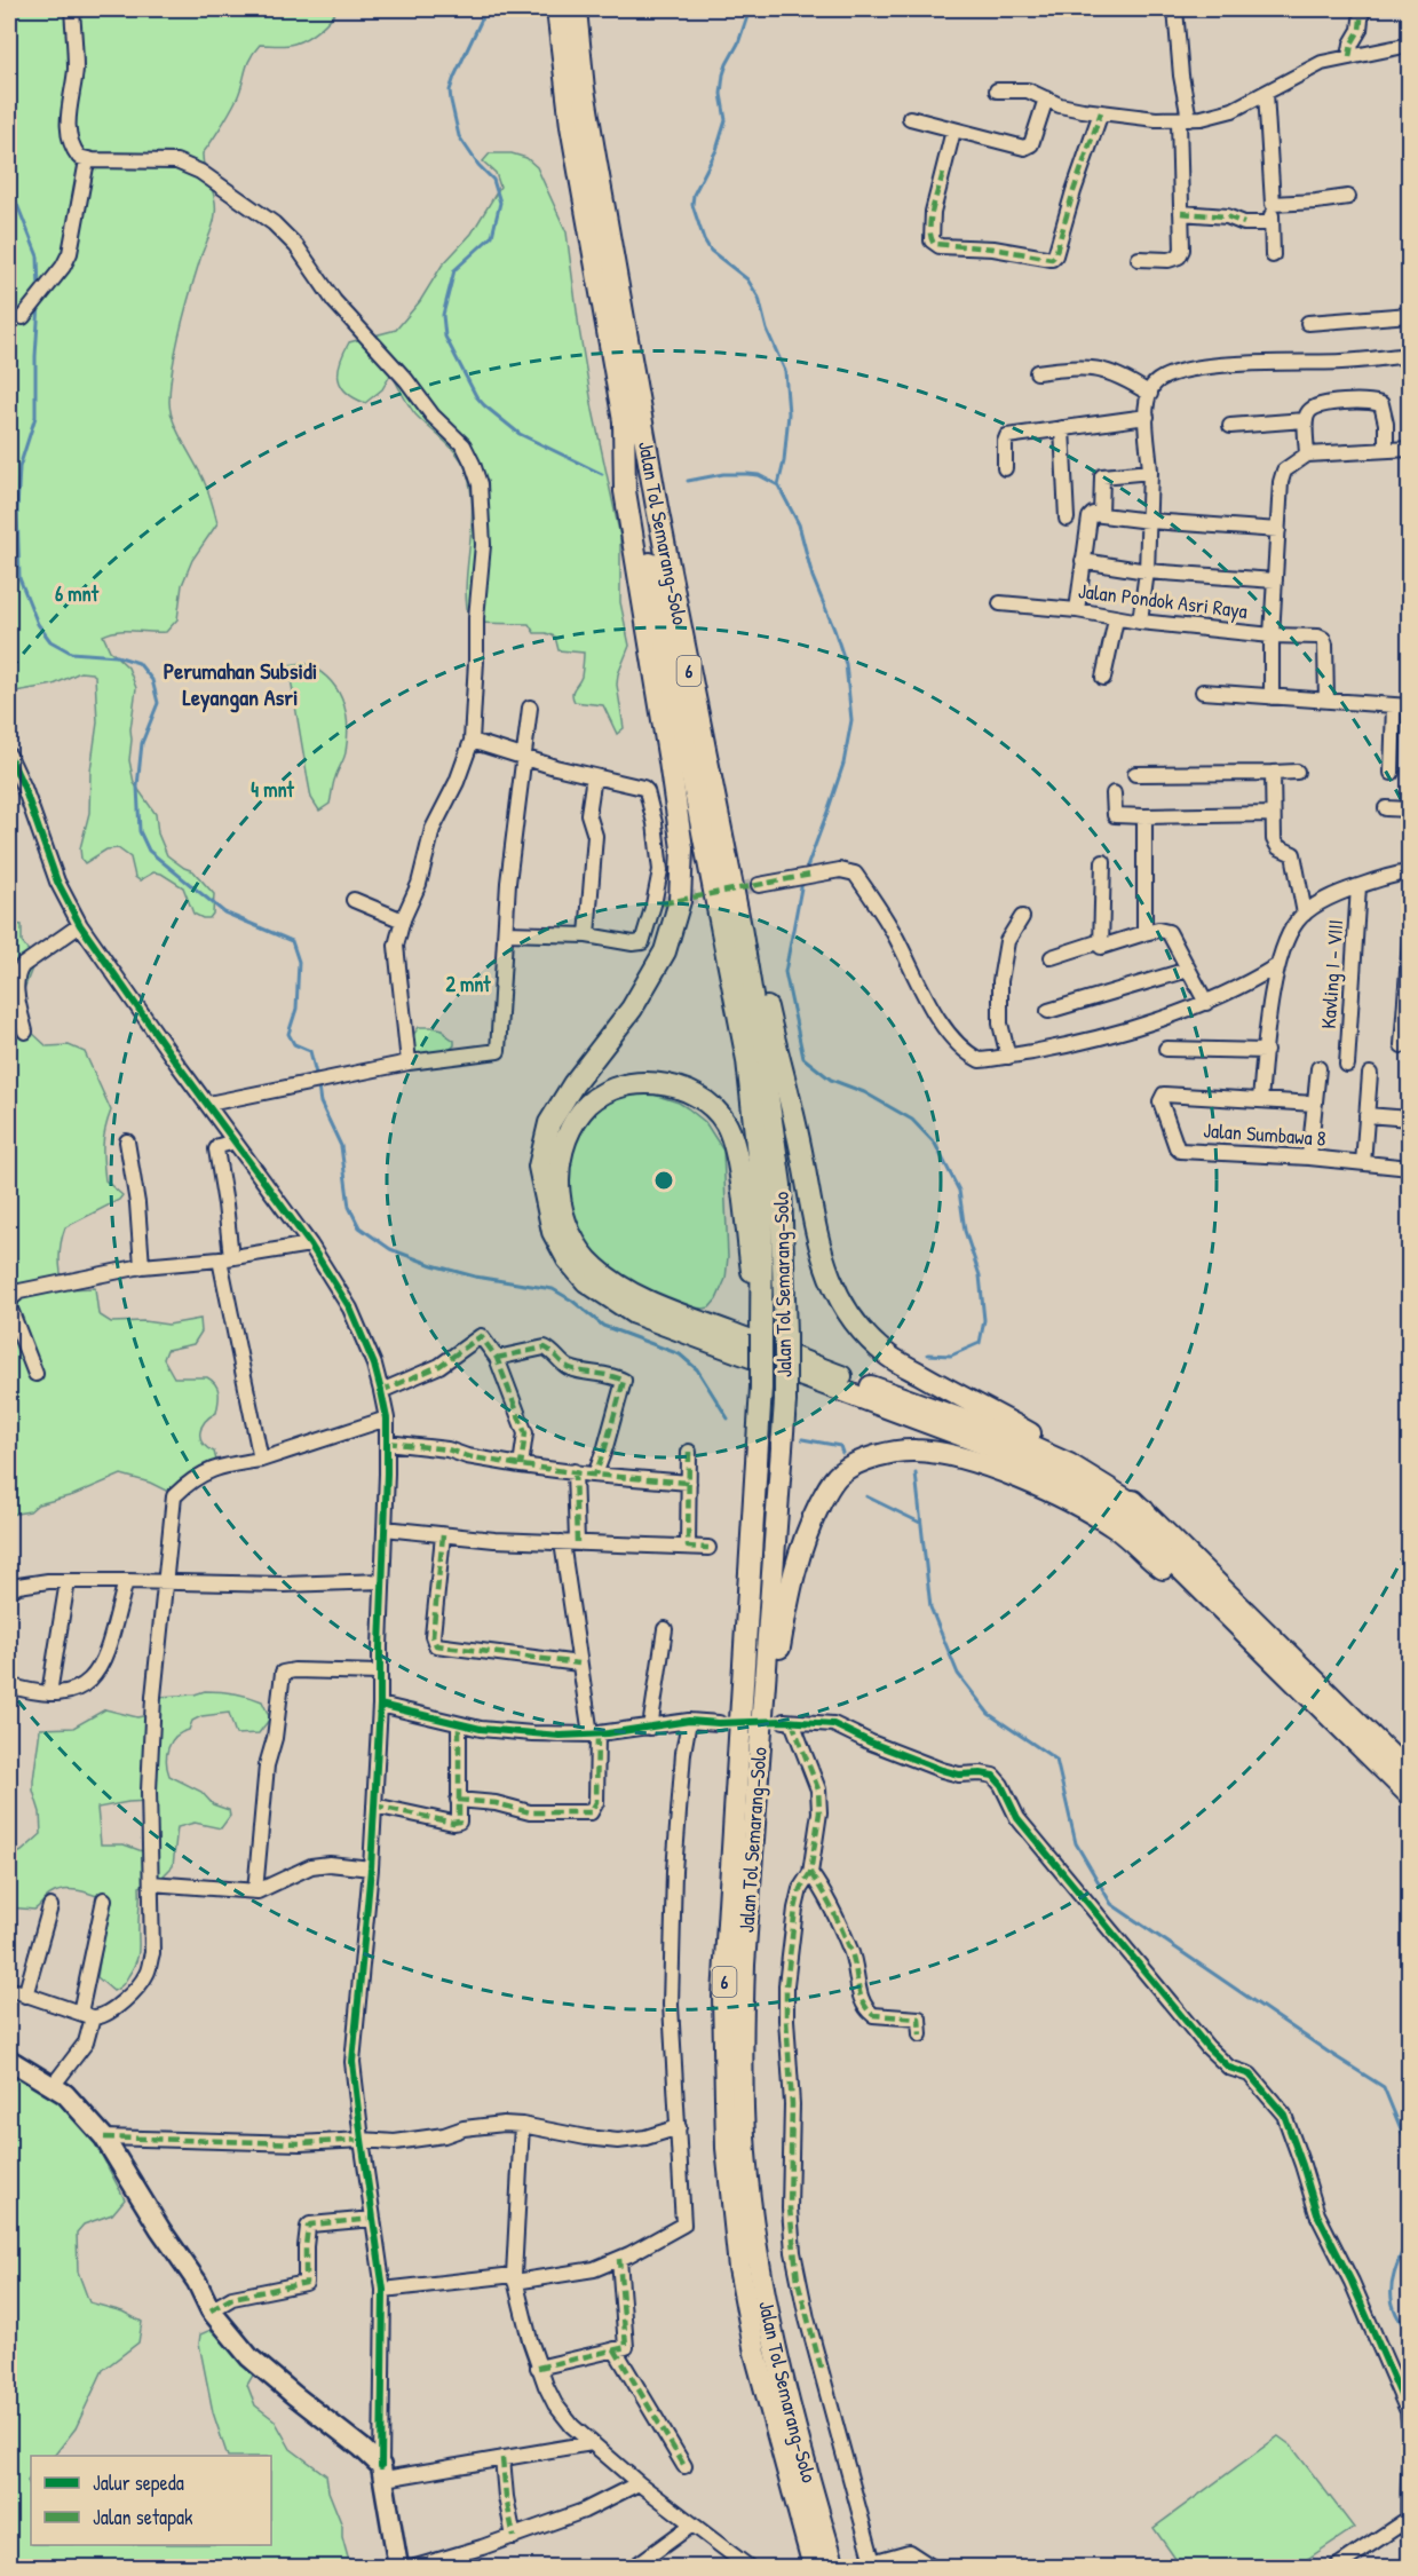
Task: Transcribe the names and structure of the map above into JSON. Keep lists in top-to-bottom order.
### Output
{
  "streets": {
    "highway": ["Jalan Tol Semarang–Solo", "6"],
    "street": ["Jalan Pondok Asri Raya", "Kavling I - VIII", "Jalan Sumbawa 8"]
  },
  "districts": ["Perumahan Subsidi Leyangan Asri"],
  "legend": ["Jalur sepeda", "Jalan setapak"],
  "rings": ["6 mnt", "4 mnt", "2 mnt"]
}
